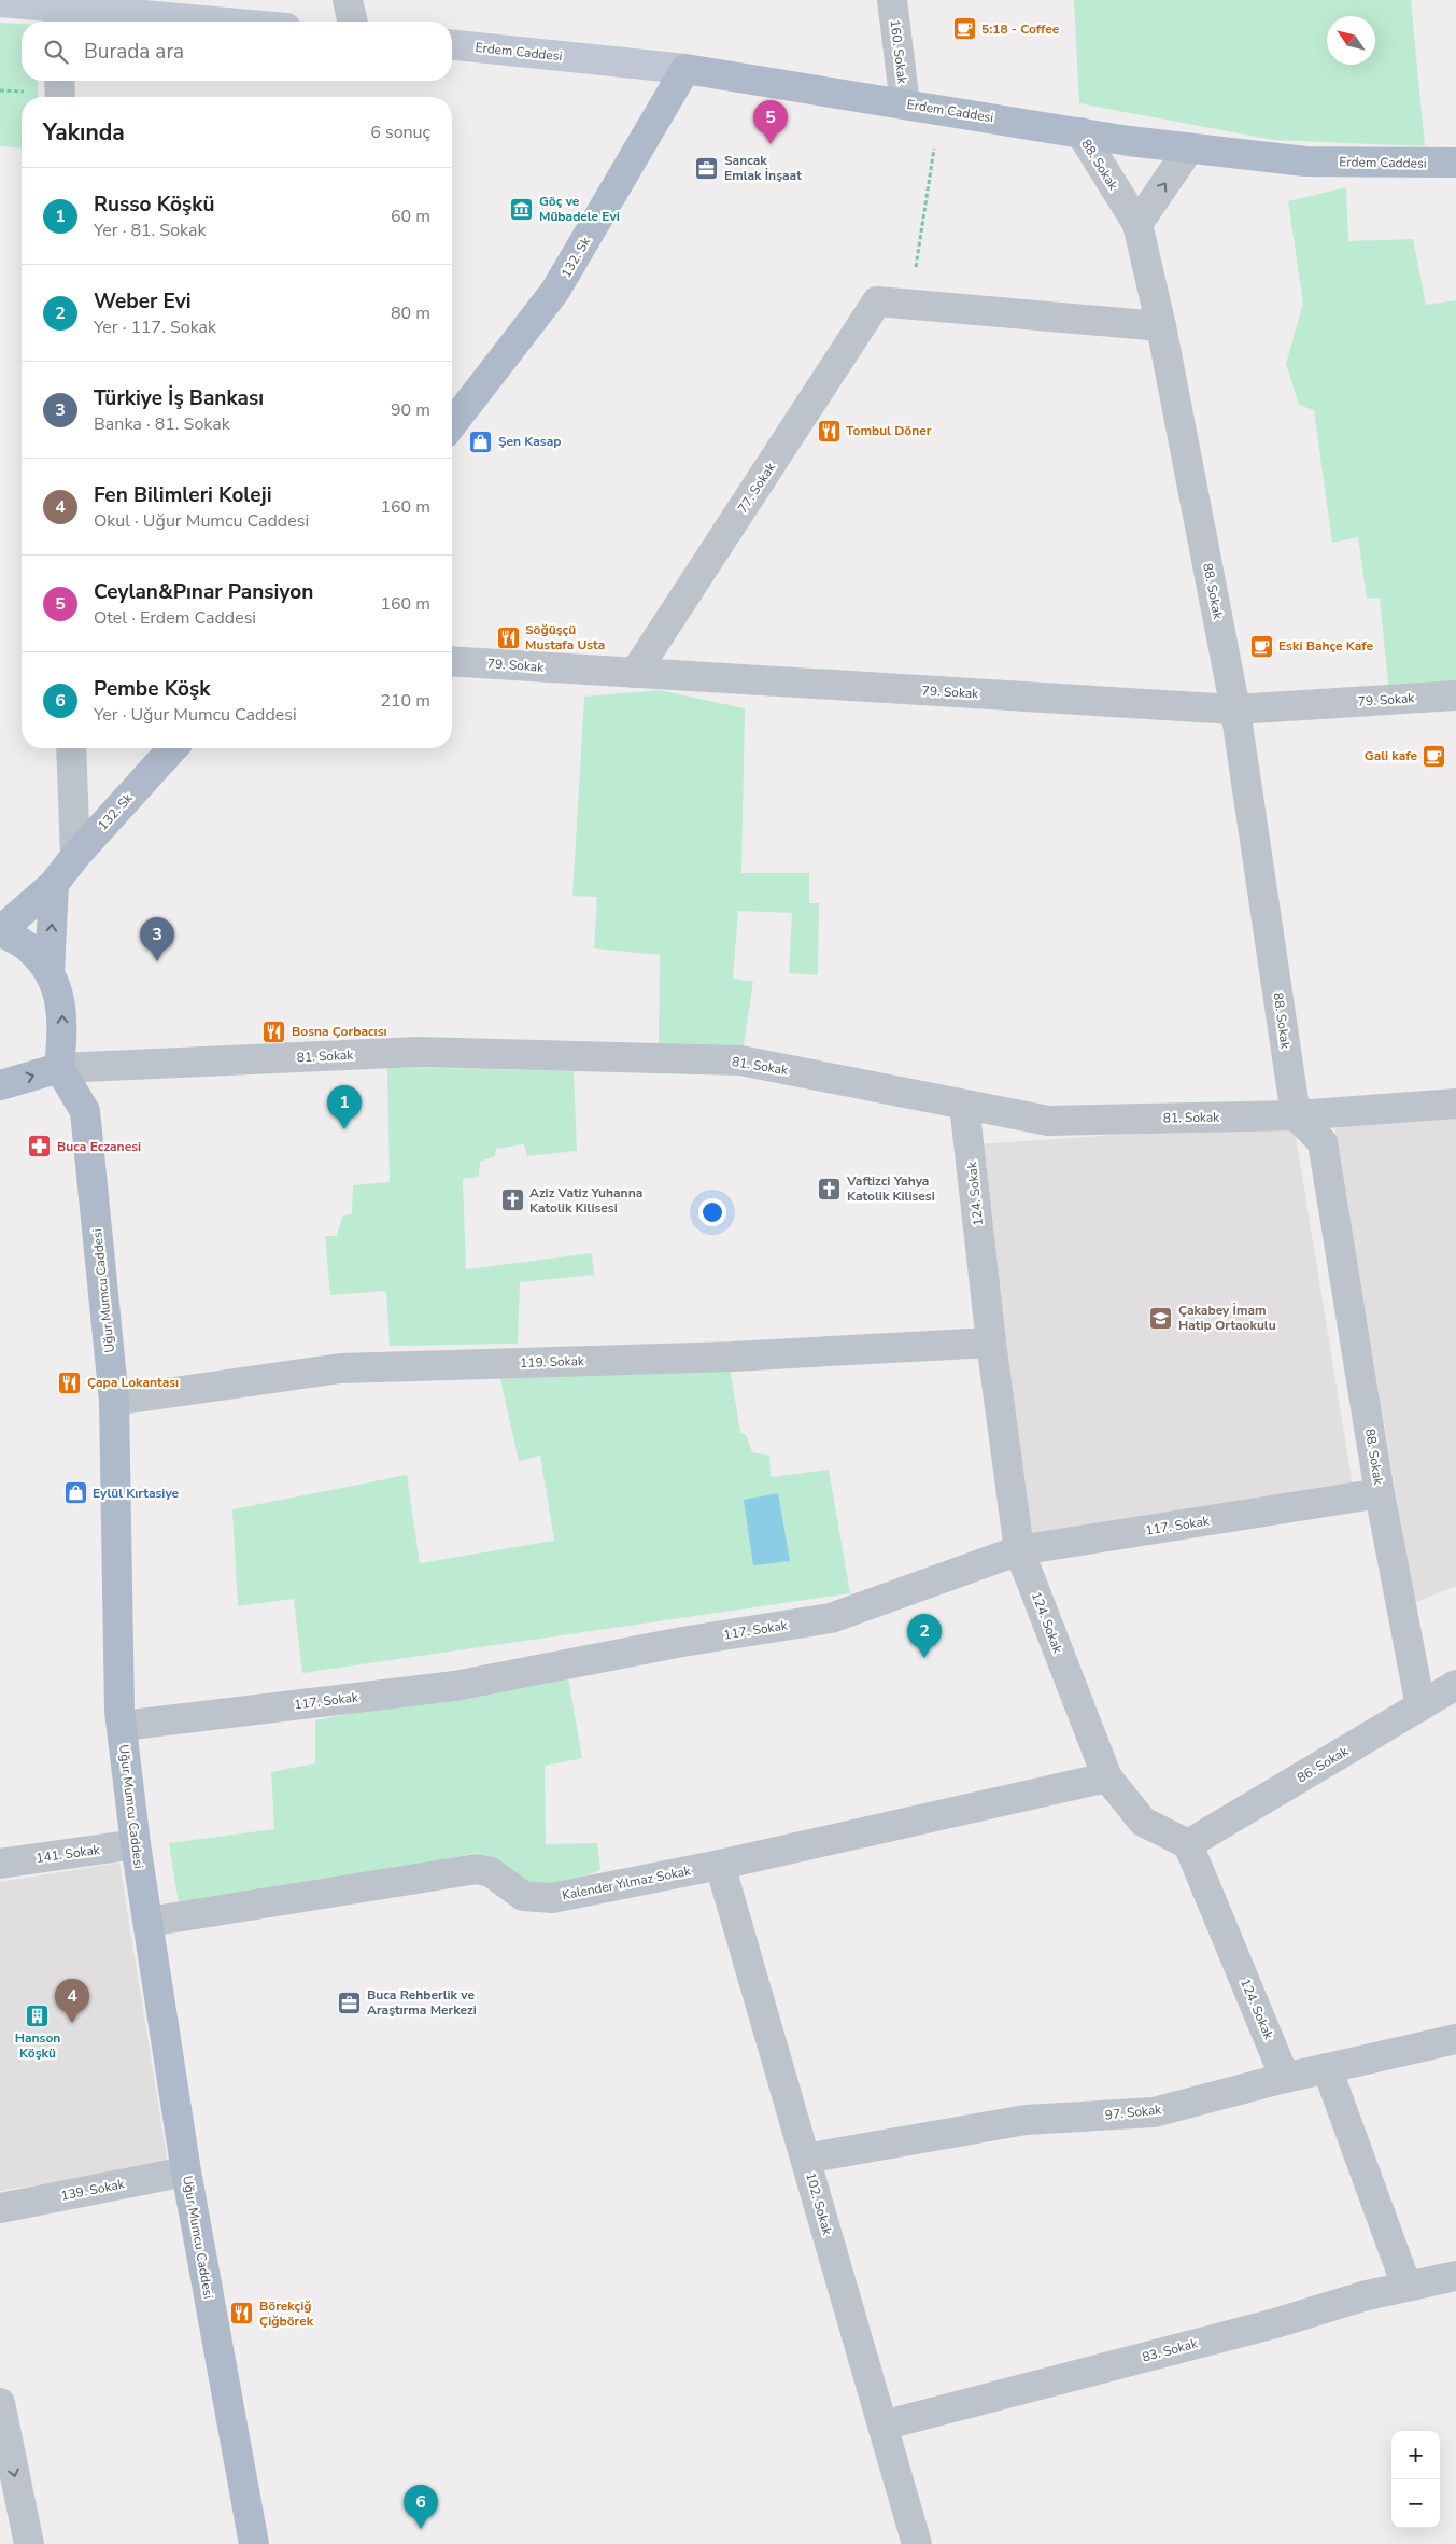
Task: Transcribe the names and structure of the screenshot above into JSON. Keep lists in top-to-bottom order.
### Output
{
  "streets": {
    "main road": ["Erdem Caddesi", "132. Sk", "Uğur Mumcu Caddesi"],
    "street": [
      "160. Sokak",
      "88. Sokak",
      "77. Sokak",
      "79. Sokak",
      "81. Sokak",
      "124. Sokak",
      "119. Sokak",
      "117. Sokak",
      "86. Sokak",
      "141. Sokak",
      "Kalender Yılmaz Sokak",
      "97. Sokak",
      "139. Sokak",
      "102. Sokak",
      "83. Sokak"
    ]
  },
  "crossings": [
    ["Erdem Caddesi", "160. Sokak"],
    ["Erdem Caddesi", "88. Sokak"],
    ["Erdem Caddesi", "132. Sk"],
    ["88. Sokak", "79. Sokak"],
    ["88. Sokak", "81. Sokak"],
    ["88. Sokak", "117. Sokak"],
    ["88. Sokak", "86. Sokak"],
    ["77. Sokak", "79. Sokak"],
    ["81. Sokak", "124. Sokak"],
    ["81. Sokak", "Uğur Mumcu Caddesi"],
    ["124. Sokak", "119. Sokak"],
    ["124. Sokak", "117. Sokak"],
    ["124. Sokak", "86. Sokak"],
    ["124. Sokak", "Kalender Yılmaz Sokak"],
    ["124. Sokak", "97. Sokak"],
    ["Uğur Mumcu Caddesi", "119. Sokak"],
    ["Uğur Mumcu Caddesi", "117. Sokak"],
    ["Uğur Mumcu Caddesi", "141. Sokak"],
    ["Uğur Mumcu Caddesi", "Kalender Yılmaz Sokak"],
    ["Uğur Mumcu Caddesi", "139. Sokak"],
    ["Kalender Yılmaz Sokak", "102. Sokak"],
    ["97. Sokak", "102. Sokak"],
    ["102. Sokak", "83. Sokak"]
  ],
  "places": {
    "cafe": ["5:18 - Coffee", "Eski Bahçe Kafe", "Gali kafe"],
    "office": ["Sancak Emlak İnşaat", "Buca Rehberlik ve Araştırma Merkezi"],
    "museum": ["Göç ve Mübadele Evi"],
    "restaurant": [
      "Tombul Döner",
      "Söğüşçü Mustafa Usta",
      "Bosna Çorbacısı",
      "Çapa Lokantası",
      "Börekçiğ Çiğbörek"
    ],
    "shop": ["Şen Kasap", "Eylül Kırtasiye"],
    "pharmacy": ["Buca Eczanesi"],
    "church": ["Vaftizci Yahya Katolik Kilisesi", "Aziz Vatiz Yuhanna Katolik Kilisesi"],
    "school or university": ["Çakabey İmam Hatip Ortaokulu"],
    "building": ["Hanson Köşkü"]
  },
  "north": "top left",
  "page": {
    "search": "Burada ara",
    "heading": ["Yakında", "6 sonuç"],
    "pins": [
      "5",
      "3",
      "1",
      "2",
      "4",
      "6"
    ],
    "list": [
      {
        "mark": "1",
        "name": "Russo Köşkü",
        "note": "Yer · 81. Sokak",
        "value": "60 m"
      },
      {
        "mark": "2",
        "name": "Weber Evi",
        "note": "Yer · 117. Sokak",
        "value": "80 m"
      },
      {
        "mark": "3",
        "name": "Türkiye İş Bankası",
        "note": "Banka · 81. Sokak",
        "value": "90 m"
      },
      {
        "mark": "4",
        "name": "Fen Bilimleri Koleji",
        "note": "Okul · Uğur Mumcu Caddesi",
        "value": "160 m"
      },
      {
        "mark": "5",
        "name": "Ceylan&Pınar Pansiyon",
        "note": "Otel · Erdem Caddesi",
        "value": "160 m"
      },
      {
        "mark": "6",
        "name": "Pembe Köşk",
        "note": "Yer · Uğur Mumcu Caddesi",
        "value": "210 m"
      }
    ],
    "map_buttons": ["+", "−"]
  }
}
